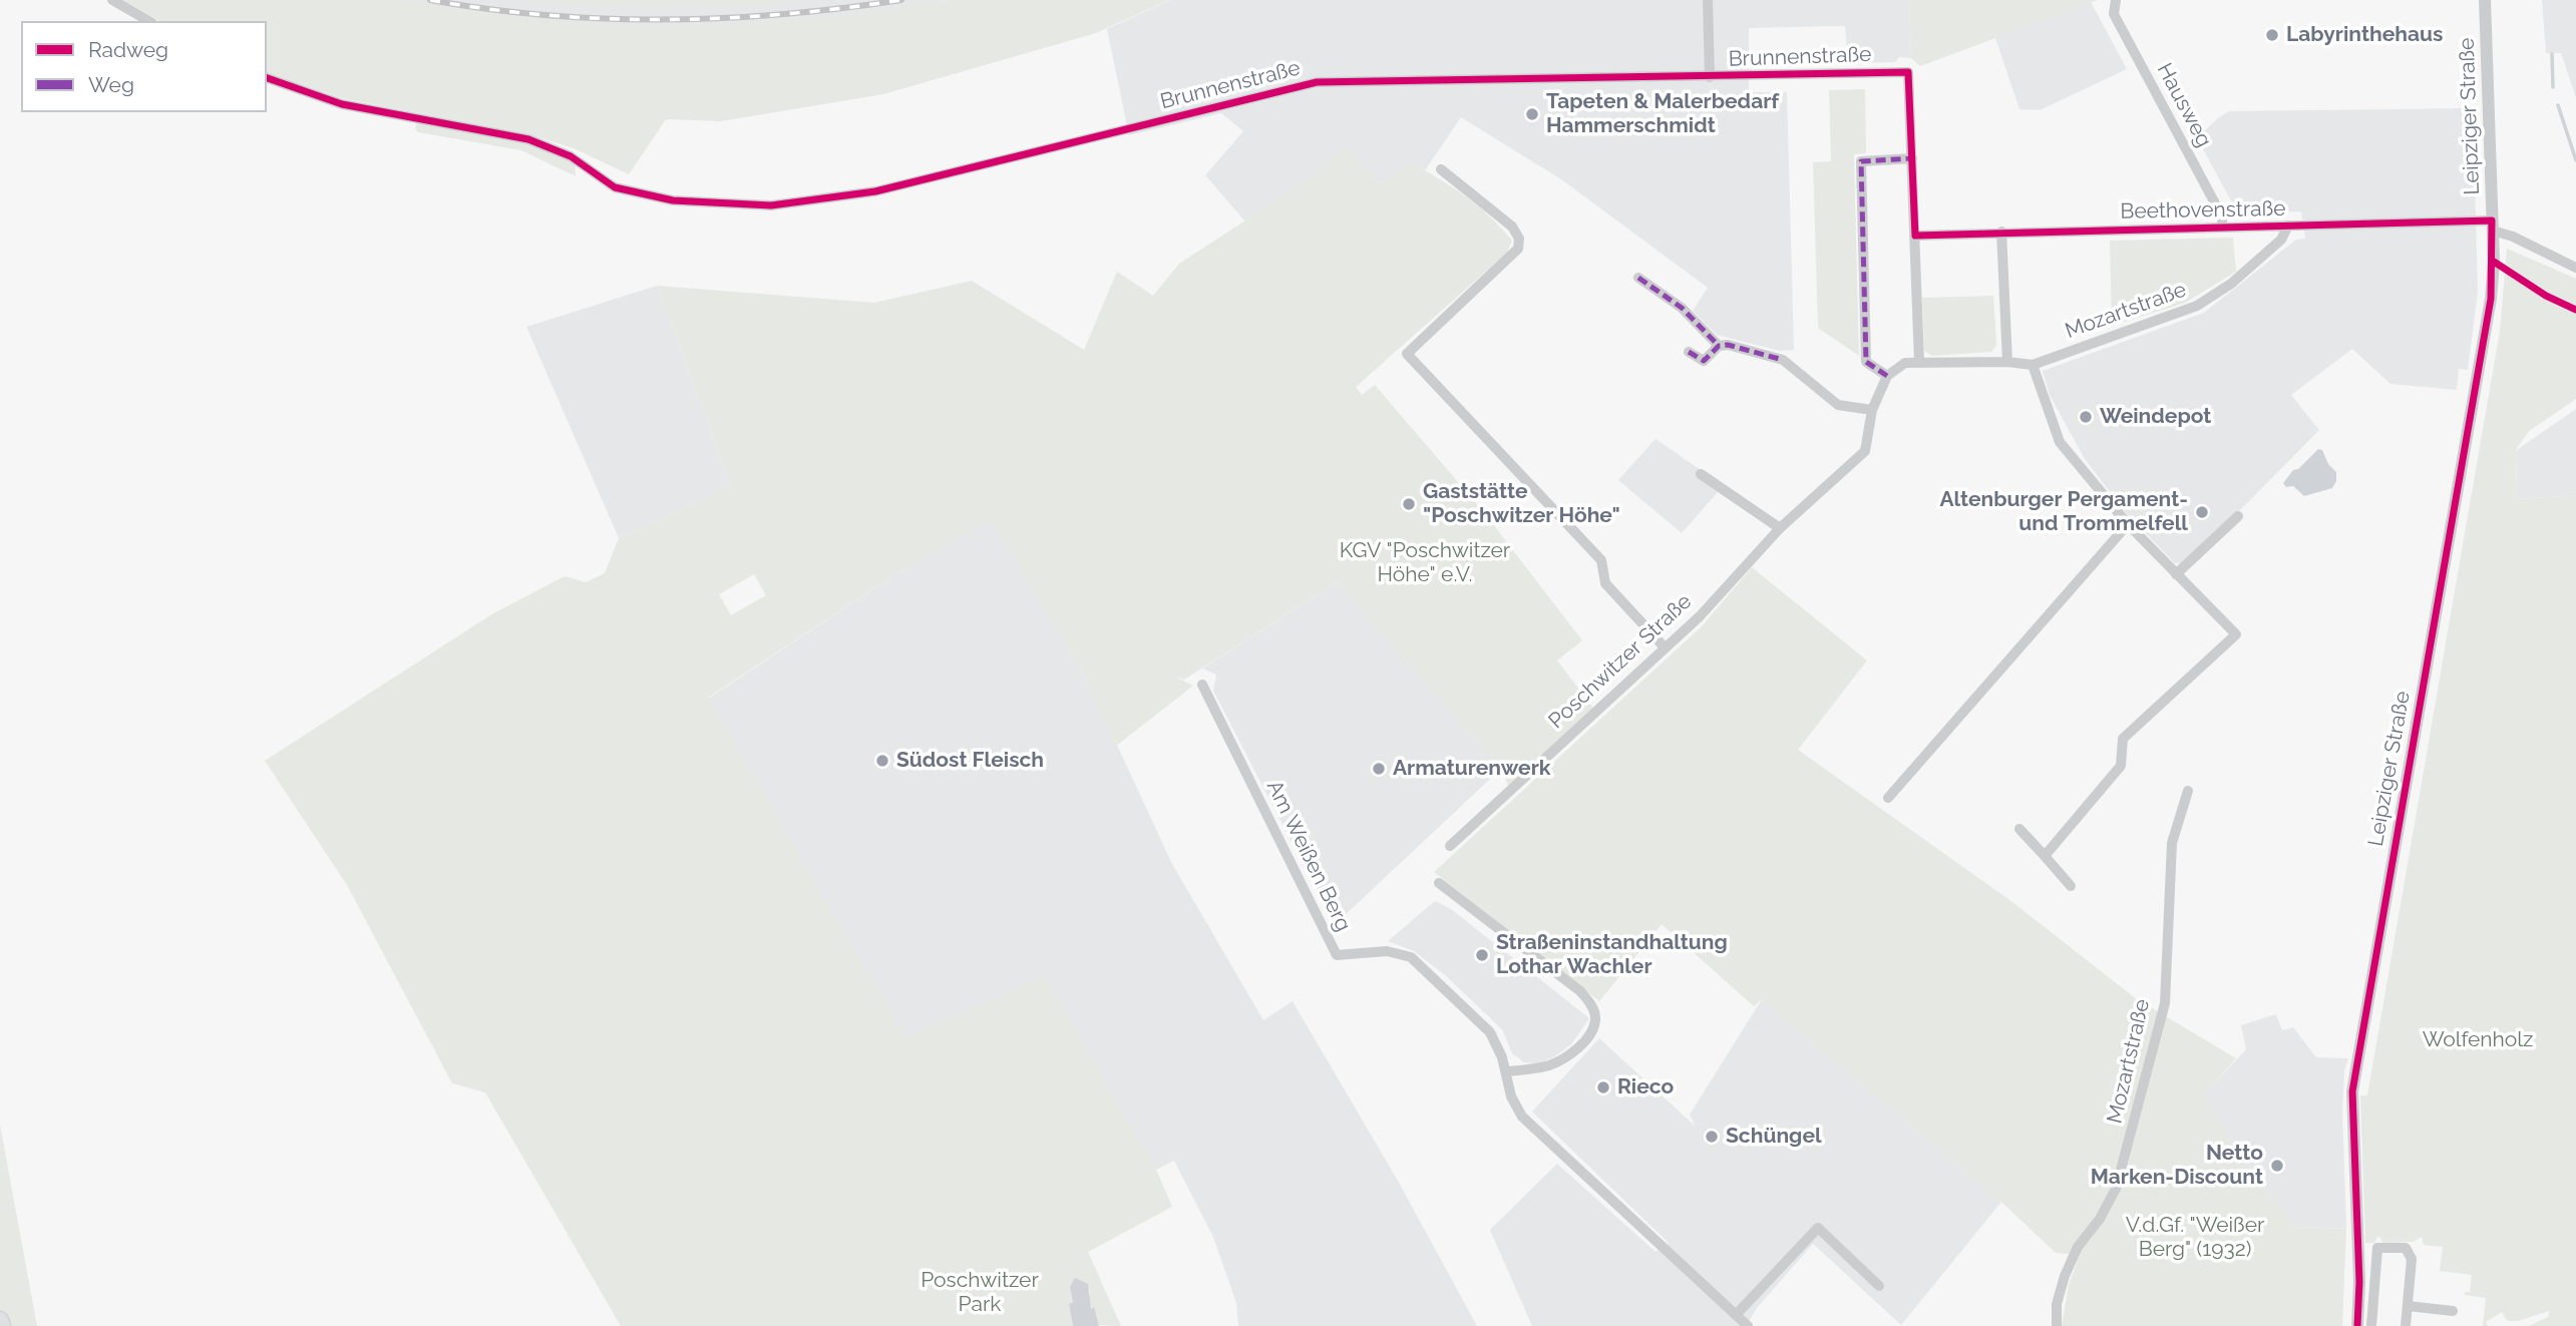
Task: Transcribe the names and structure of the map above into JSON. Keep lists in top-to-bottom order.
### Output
{
  "streets": {
    "street": [
      "Brunnenstraße",
      "Hausweg",
      "Leipziger Straße",
      "Beethovenstraße",
      "Mozartstraße",
      "Poschwitzer Straße",
      "Am Weißen Berg"
    ]
  },
  "crossings": [
    ["Hausweg", "Beethovenstraße"],
    ["Leipziger Straße", "Beethovenstraße"],
    ["Beethovenstraße", "Mozartstraße"]
  ],
  "parks": [
    "KGV \"Poschwitzer Höhe\" e.V.",
    "Wolfenholz",
    "V.d.Gf. \"Weißer Berg\" (1932)",
    "Poschwitzer Park"
  ],
  "places": [
    "Labyrinthehaus",
    "Tapeten & Malerbedarf Hammerschmidt",
    "Weindepot",
    "Gaststätte \"Poschwitzer Höhe\"",
    "Altenburger Pergament- und Trommelfell",
    "Südost Fleisch",
    "Armaturenwerk",
    "Straßeninstandhaltung Lothar Wachler",
    "Rieco",
    "Schüngel",
    "Netto Marken-Discount"
  ],
  "legend": ["Radweg", "Weg"]
}
